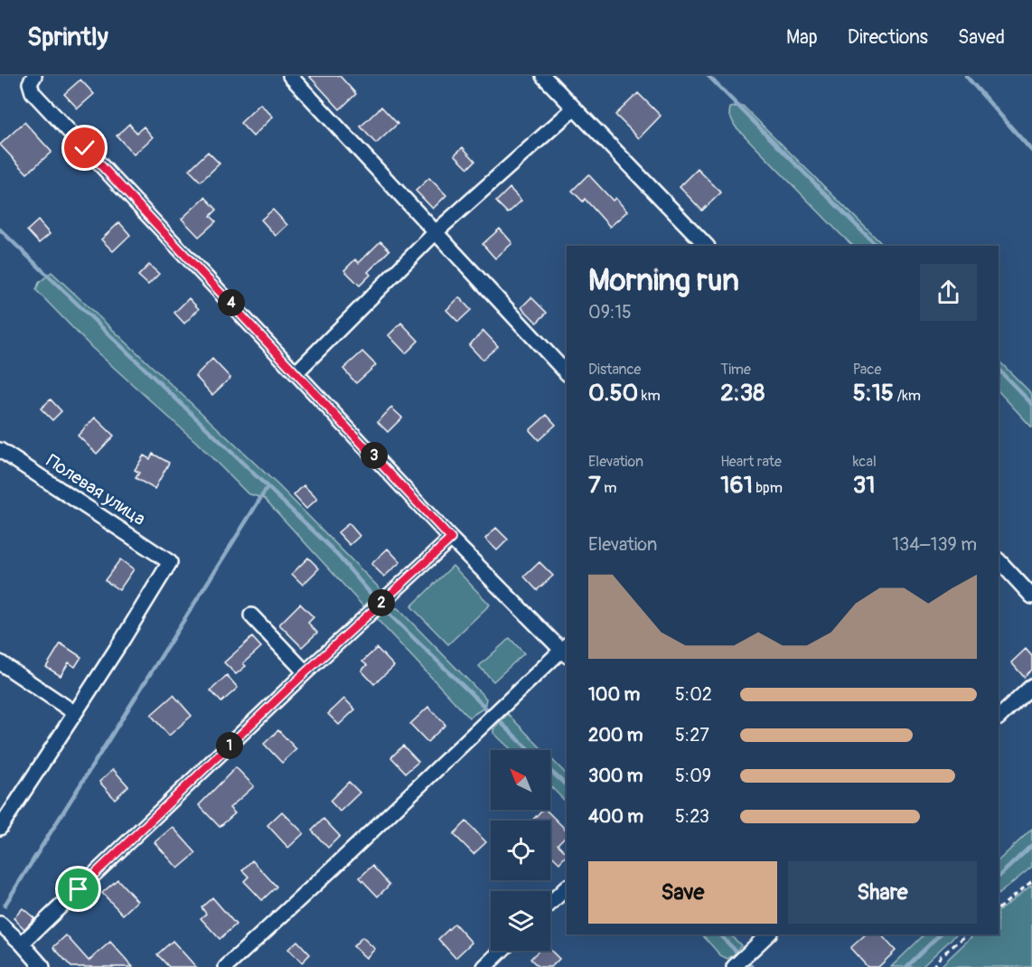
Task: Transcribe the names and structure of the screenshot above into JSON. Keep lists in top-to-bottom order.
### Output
{
  "streets": {
    "street": ["Полевая улица"]
  },
  "north": "top left",
  "page": {
    "header": "Sprintly",
    "nav": ["Map", "Directions", "Saved"],
    "heading": ["Morning run", "09:15"],
    "pins": [
      "4",
      "3",
      "2",
      "1"
    ],
    "stats": [
      ["Distance", "0.50 km"],
      ["Time", "2:38"],
      ["Pace", "5:15 /km"],
      ["Elevation", "7 m"],
      ["Heart rate", "161 bpm"],
      ["kcal", "31"]
    ],
    "chart": ["Elevation", "134–139 m"],
    "list": [
      {
        "name": "100 m",
        "note": "5:02"
      },
      {
        "name": "200 m",
        "note": "5:27"
      },
      {
        "name": "300 m",
        "note": "5:09"
      },
      {
        "name": "400 m",
        "note": "5:23"
      }
    ],
    "buttons": ["Save", "Share"]
  }
}
